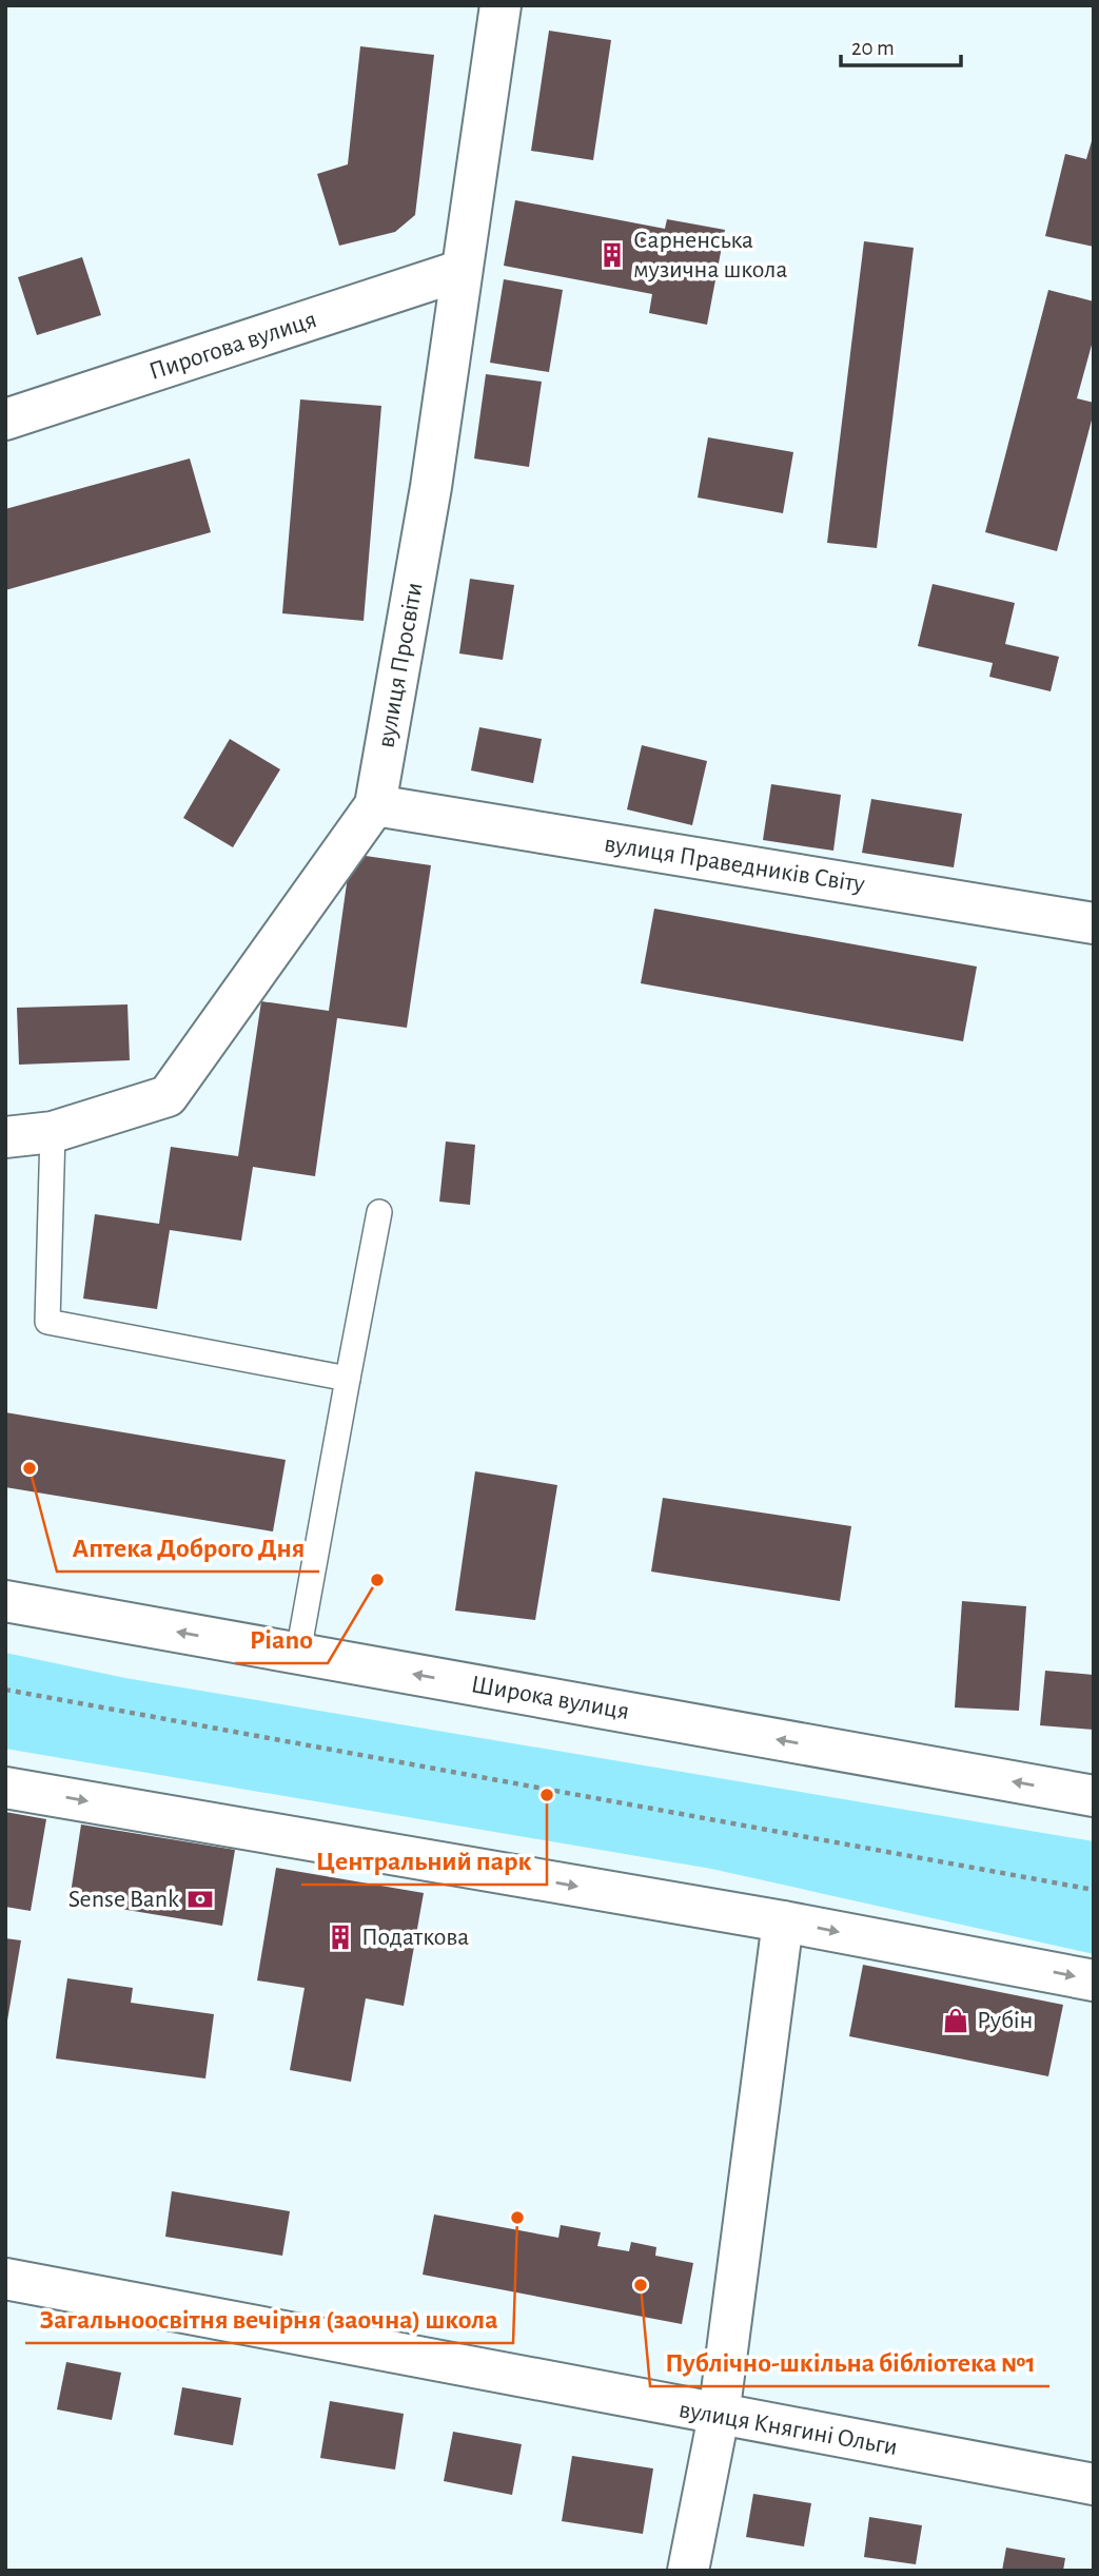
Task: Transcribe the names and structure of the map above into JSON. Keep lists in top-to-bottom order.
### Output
{
  "streets": {
    "street": [
      "Пирогова вулиця",
      "вулиця Просвіти",
      "вулиця Праведників Світу",
      "Широка вулиця",
      "вулиця Княгині Ольги"
    ]
  },
  "crossings": [
    ["Пирогова вулиця", "вулиця Просвіти"],
    ["вулиця Просвіти", "вулиця Праведників Світу"]
  ],
  "places": {
    "building": ["Сарненська музична школа", "Податкова"],
    "other": [
      "Аптека Доброго Дня",
      "Piano",
      "Центральний парк",
      "Загальноосвітня вечірня (заочна) школа",
      "Публічно-шкільна бібліотека №1"
    ],
    "bank": ["Sense Bank"],
    "shop": ["Рубін"]
  },
  "scale_bar": "20 m"
}
